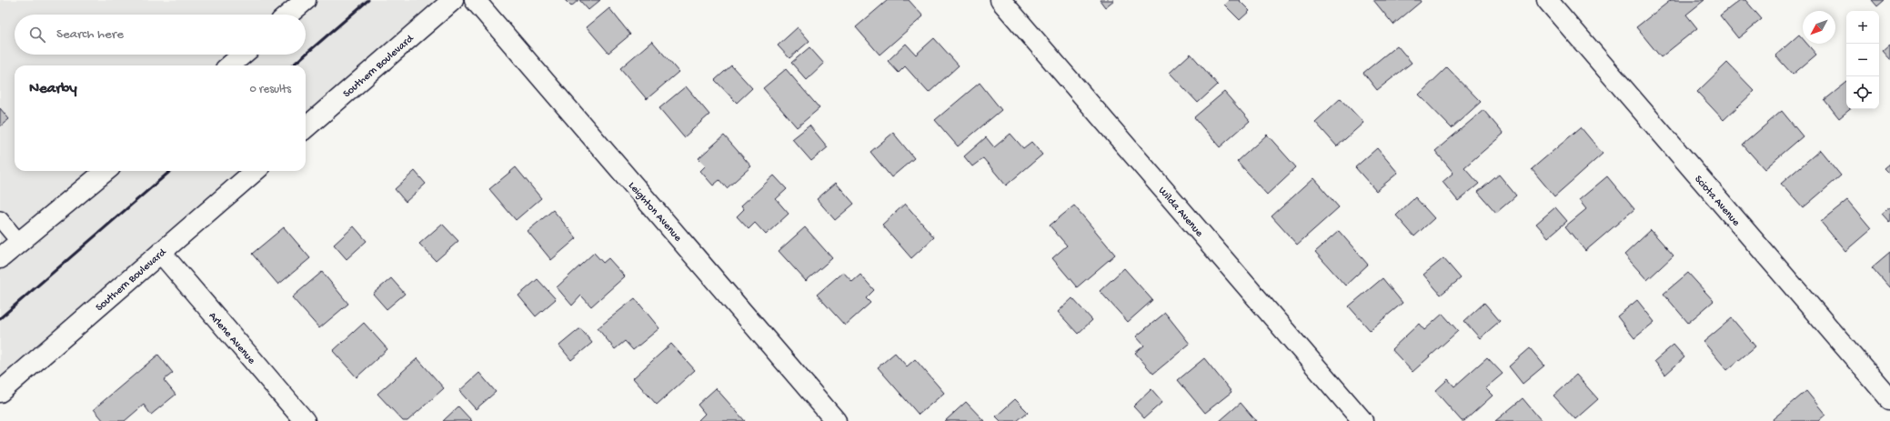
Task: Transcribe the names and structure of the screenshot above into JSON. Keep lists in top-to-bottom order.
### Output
{
  "streets": {
    "street": [
      "Southern Boulevard",
      "Sciota Avenue",
      "Leighton Avenue",
      "Wilda Avenue",
      "Arlene Avenue"
    ]
  },
  "crossings": [
    ["Southern Boulevard", "Arlene Avenue"]
  ],
  "north": "bottom left",
  "page": {
    "map_buttons": ["+", "−"],
    "search": "Search here",
    "heading": ["Nearby", "0 results"]
  }
}
